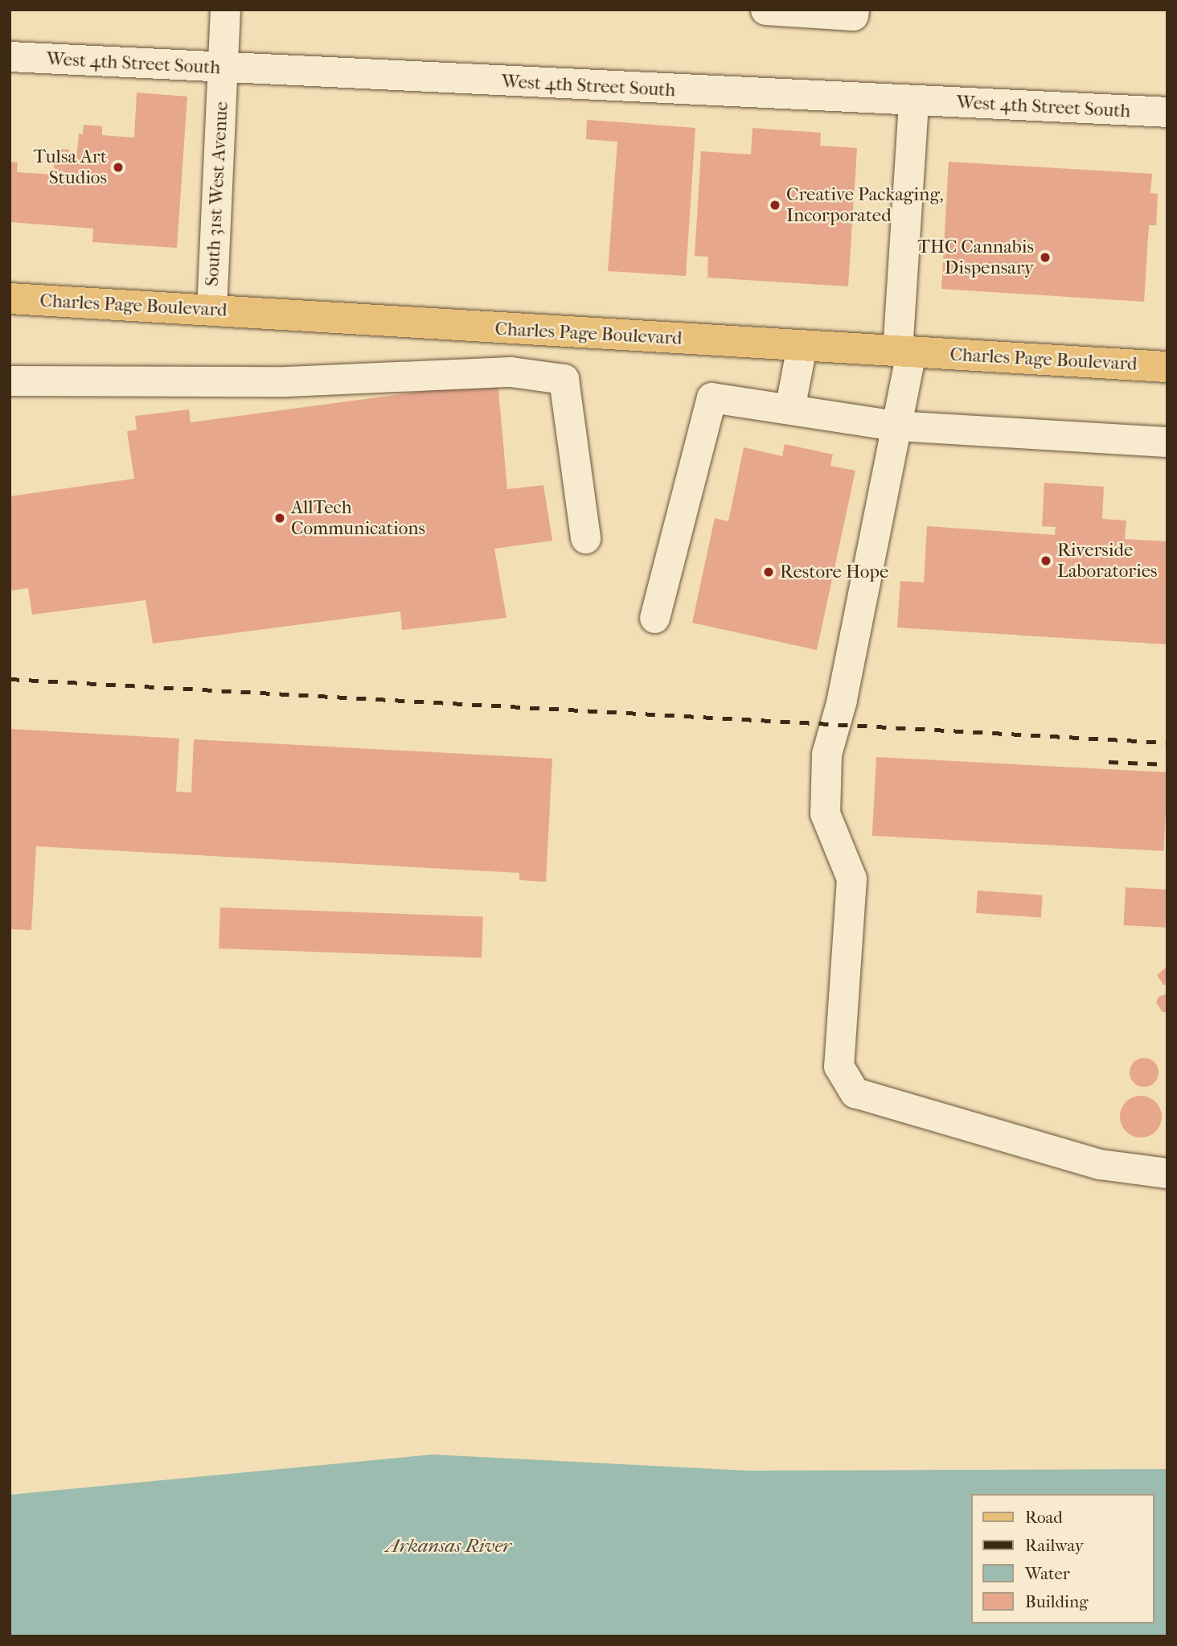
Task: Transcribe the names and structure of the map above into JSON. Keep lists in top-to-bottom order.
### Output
{
  "streets": {
    "main road": ["Charles Page Boulevard"],
    "street": ["West 4th Street South", "South 31st West Avenue"]
  },
  "crossings": [
    ["West 4th Street South", "South 31st West Avenue"],
    ["South 31st West Avenue", "Charles Page Boulevard"]
  ],
  "water": ["Arkansas River"],
  "places": [
    "Tulsa Art Studios",
    "Creative Packaging, Incorporated",
    "THC Cannabis Dispensary",
    "AllTech Communications",
    "Riverside Laboratories",
    "Restore Hope"
  ],
  "legend": [
    "Road",
    "Railway",
    "Water",
    "Building"
  ]
}
